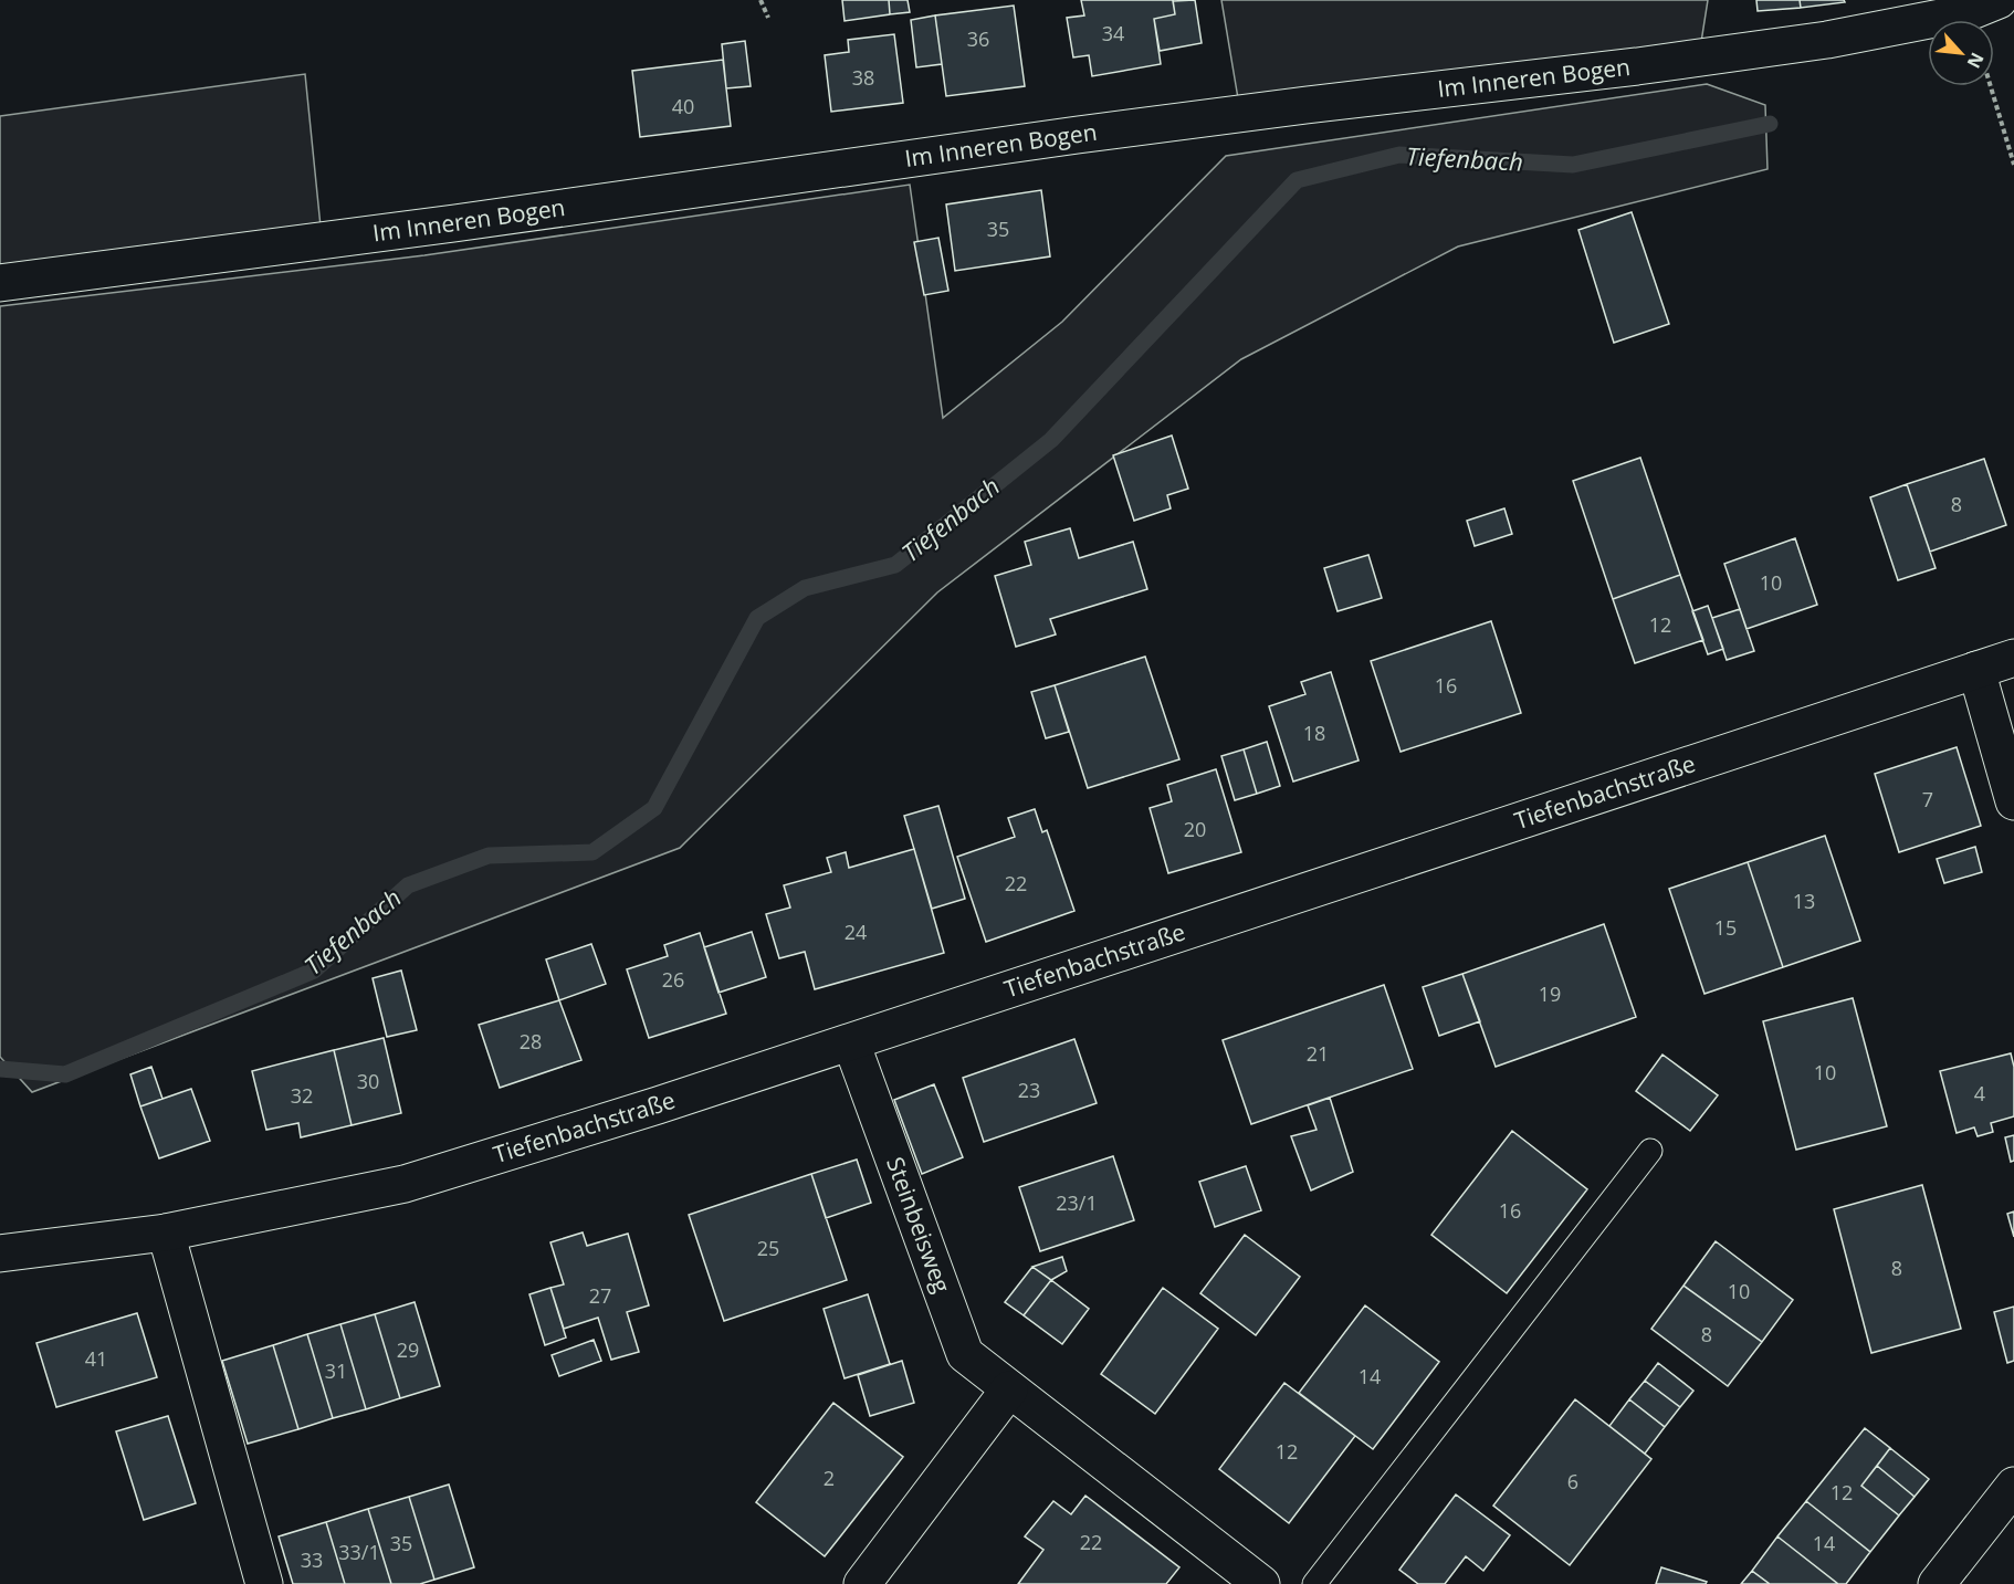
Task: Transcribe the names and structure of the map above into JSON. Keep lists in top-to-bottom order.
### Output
{
  "streets": {
    "street": ["Im Inneren Bogen", "Tiefenbachstraße", "Steinbeisweg"]
  },
  "crossings": [
    ["Tiefenbachstraße", "Steinbeisweg"]
  ],
  "water": ["Tiefenbach"],
  "house_numbers": [
    "34",
    "36",
    "38",
    "40",
    "35",
    "8",
    "10",
    "12",
    "16",
    "18",
    "7",
    "20",
    "22",
    "13",
    "15",
    "24",
    "26",
    "19",
    "28",
    "21",
    "10",
    "30",
    "23",
    "4",
    "32",
    "23/1",
    "16",
    "25",
    "8",
    "10",
    "27",
    "8",
    "29",
    "41",
    "31",
    "14",
    "12",
    "2",
    "6",
    "12",
    "22",
    "35",
    "14",
    "33/1",
    "33"
  ],
  "north": "bottom right"
}
